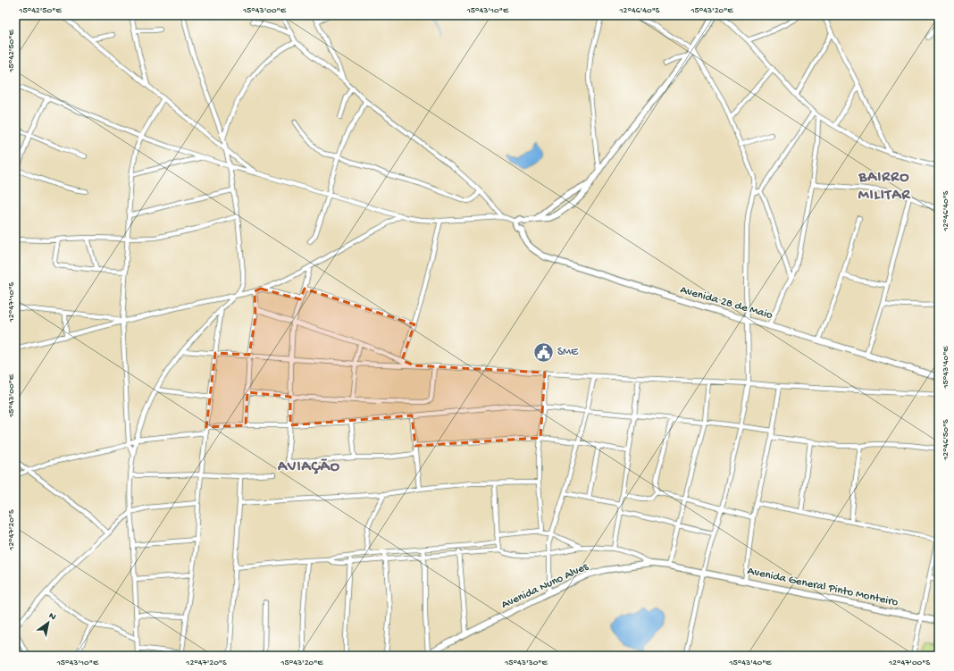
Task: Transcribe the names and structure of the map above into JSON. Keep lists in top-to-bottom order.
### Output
{
  "streets": {
    "street": ["Avenida 28 de Maio", "Avenida Nuno Alves", "Avenida General Pinto Monteiro"]
  },
  "crossings": [
    ["Avenida Nuno Alves", "Avenida General Pinto Monteiro"]
  ],
  "districts": ["BAIRRO MILITAR", "AVIAÇÃO"],
  "places": {
    "public building": ["SME"]
  },
  "north": "top right",
  "coordinates": [
    "15°42'50\"E",
    "15°43'00\"E",
    "15°43'10\"E",
    "12°46'40\"S",
    "15°43'20\"E",
    "12°47'10\"S",
    "15°43'40\"E",
    "12°46'50\"S",
    "12°47'20\"S",
    "15°43'30\"E",
    "12°47'00\"S"
  ]
}
